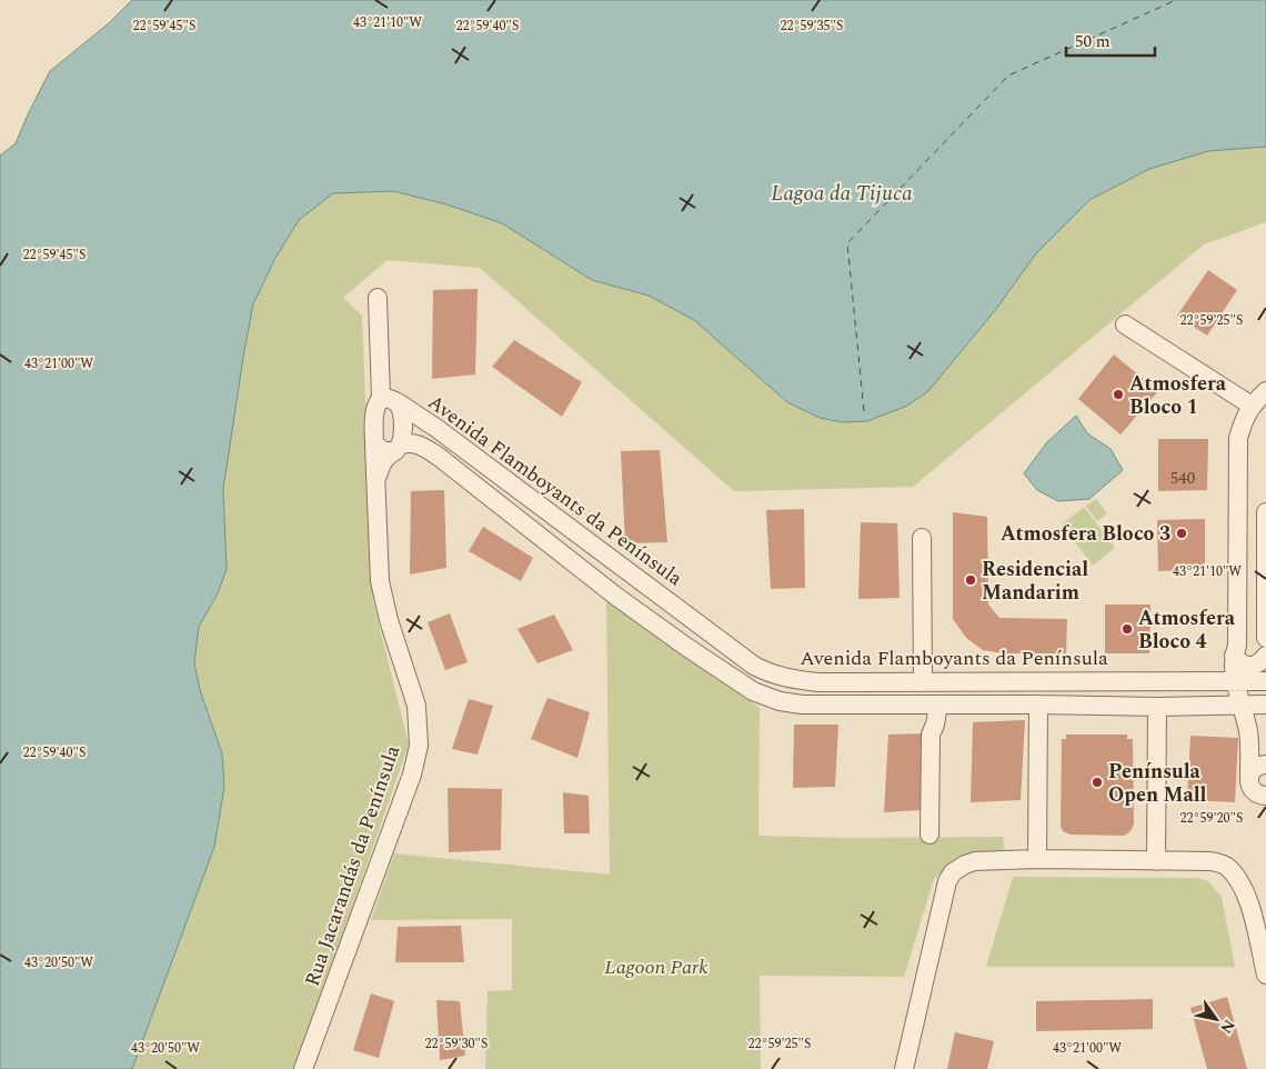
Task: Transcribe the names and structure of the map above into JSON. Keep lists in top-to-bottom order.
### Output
{
  "streets": {
    "street": ["Avenida Flamboyants da Península", "Rua Jacarandás da Península"]
  },
  "crossings": [
    ["Avenida Flamboyants da Península", "Rua Jacarandás da Península"]
  ],
  "water": ["Lagoa da Tijuca"],
  "parks": ["Lagoon Park"],
  "places": [
    "Atmosfera Bloco 1",
    "Atmosfera Bloco 3",
    "Residencial Mandarim",
    "Atmosfera Bloco 4",
    "Península Open Mall"
  ],
  "house_numbers": ["540"],
  "scale_bar": "50 m",
  "north": "bottom right",
  "coordinates": [
    "43°21'10\"W",
    "22°59'45\"S",
    "22°59'40\"S",
    "22°59'35\"S",
    "22°59'25\"S",
    "43°21'00\"W",
    "22°59'20\"S",
    "43°20'50\"W",
    "22°59'30\"S"
  ]
}
